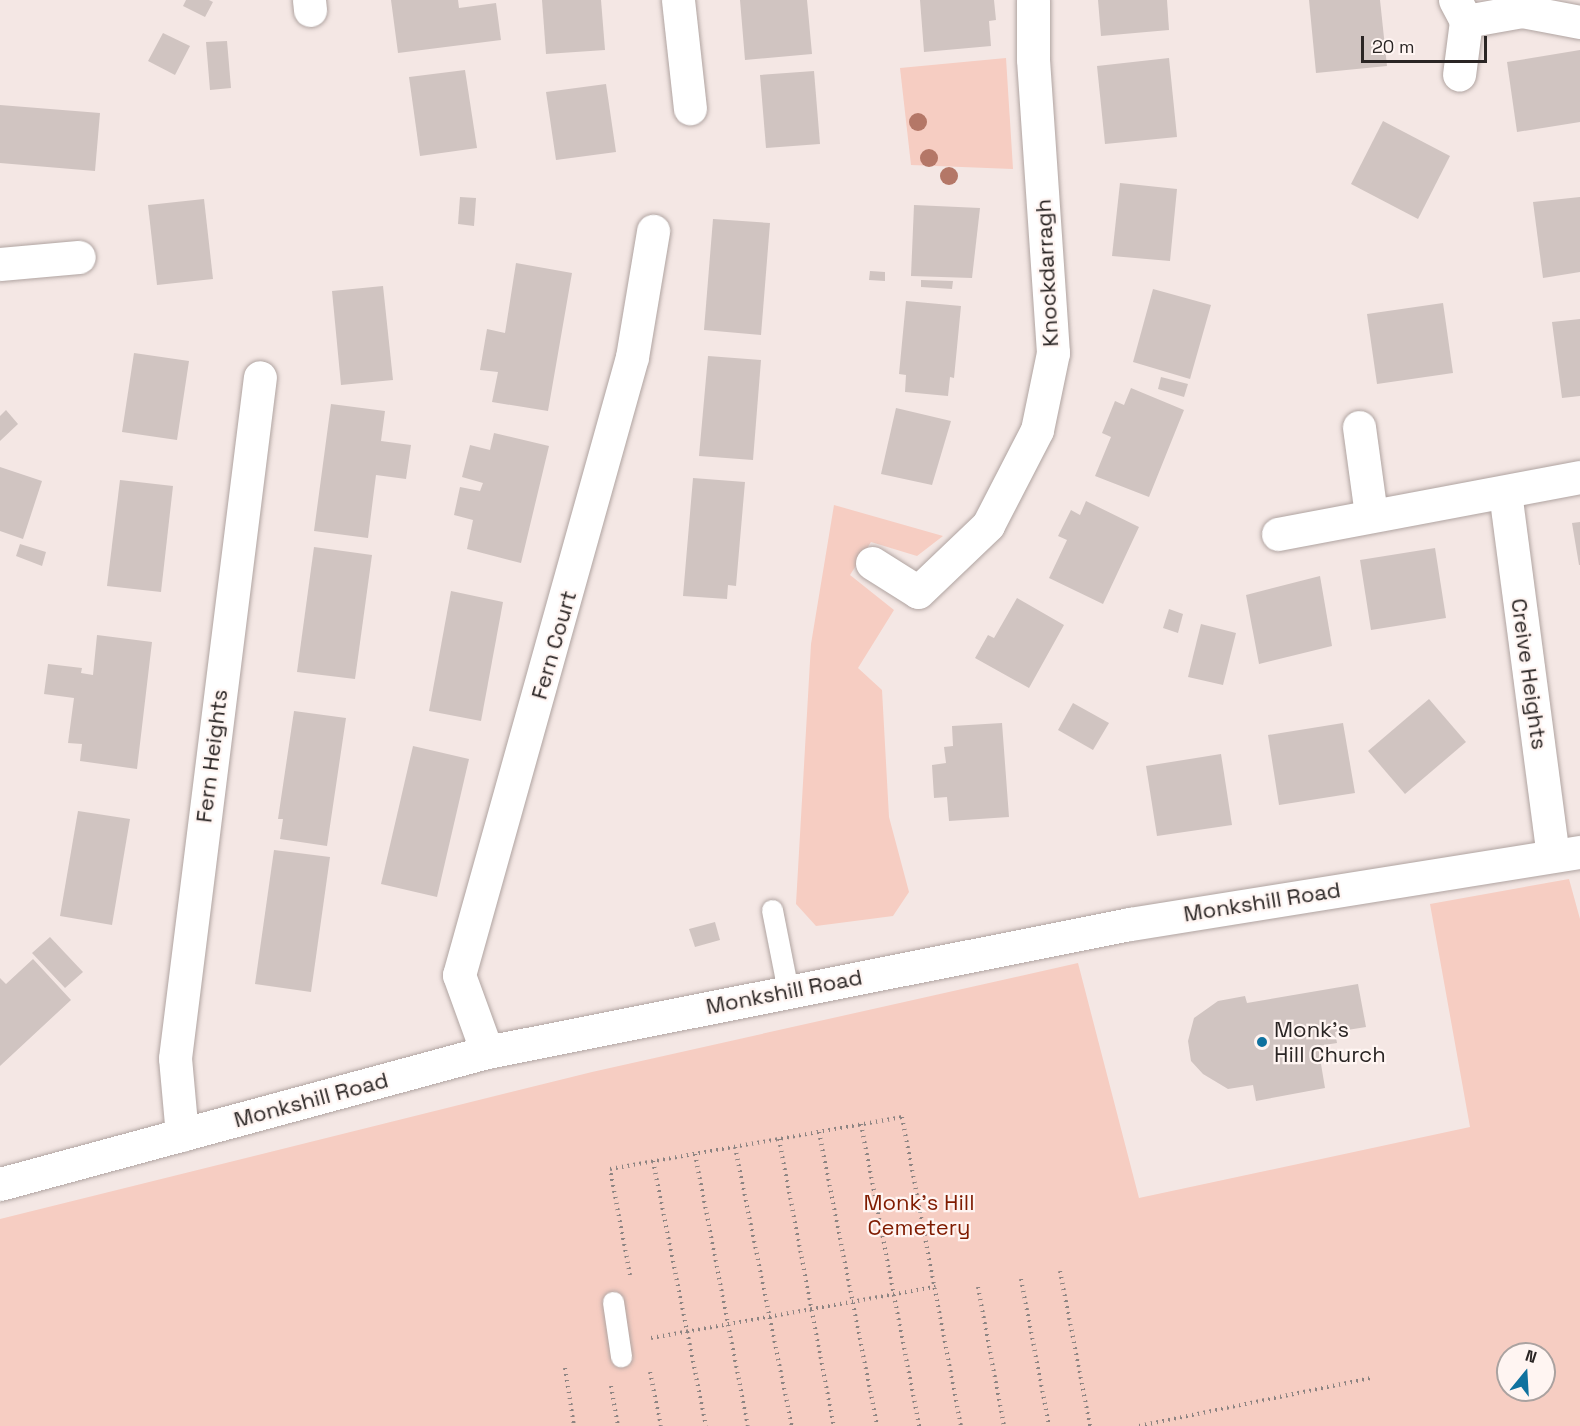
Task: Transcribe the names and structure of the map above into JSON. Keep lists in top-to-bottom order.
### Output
{
  "streets": {
    "street": [
      "Knockdarragh",
      "Fern Court",
      "Creive Heights",
      "Fern Heights",
      "Monkshill Road"
    ]
  },
  "crossings": [
    ["Fern Court", "Monkshill Road"],
    ["Creive Heights", "Monkshill Road"],
    ["Fern Heights", "Monkshill Road"]
  ],
  "parks": ["Monk's Hill Cemetery"],
  "places": ["Monk's Hill Church"],
  "scale_bar": "20 m",
  "north": "top"
}
